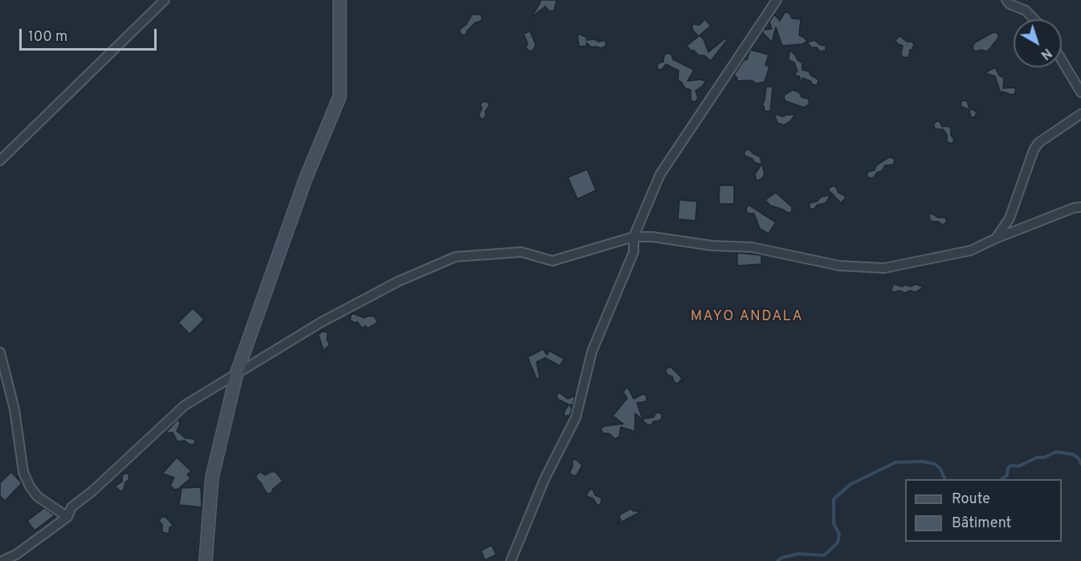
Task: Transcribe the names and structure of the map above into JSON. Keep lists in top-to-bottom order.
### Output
{
  "districts": ["MAYO ANDALA"],
  "legend": ["Route", "Bâtiment"],
  "scale_bar": "100 m",
  "north": "bottom right"
}
